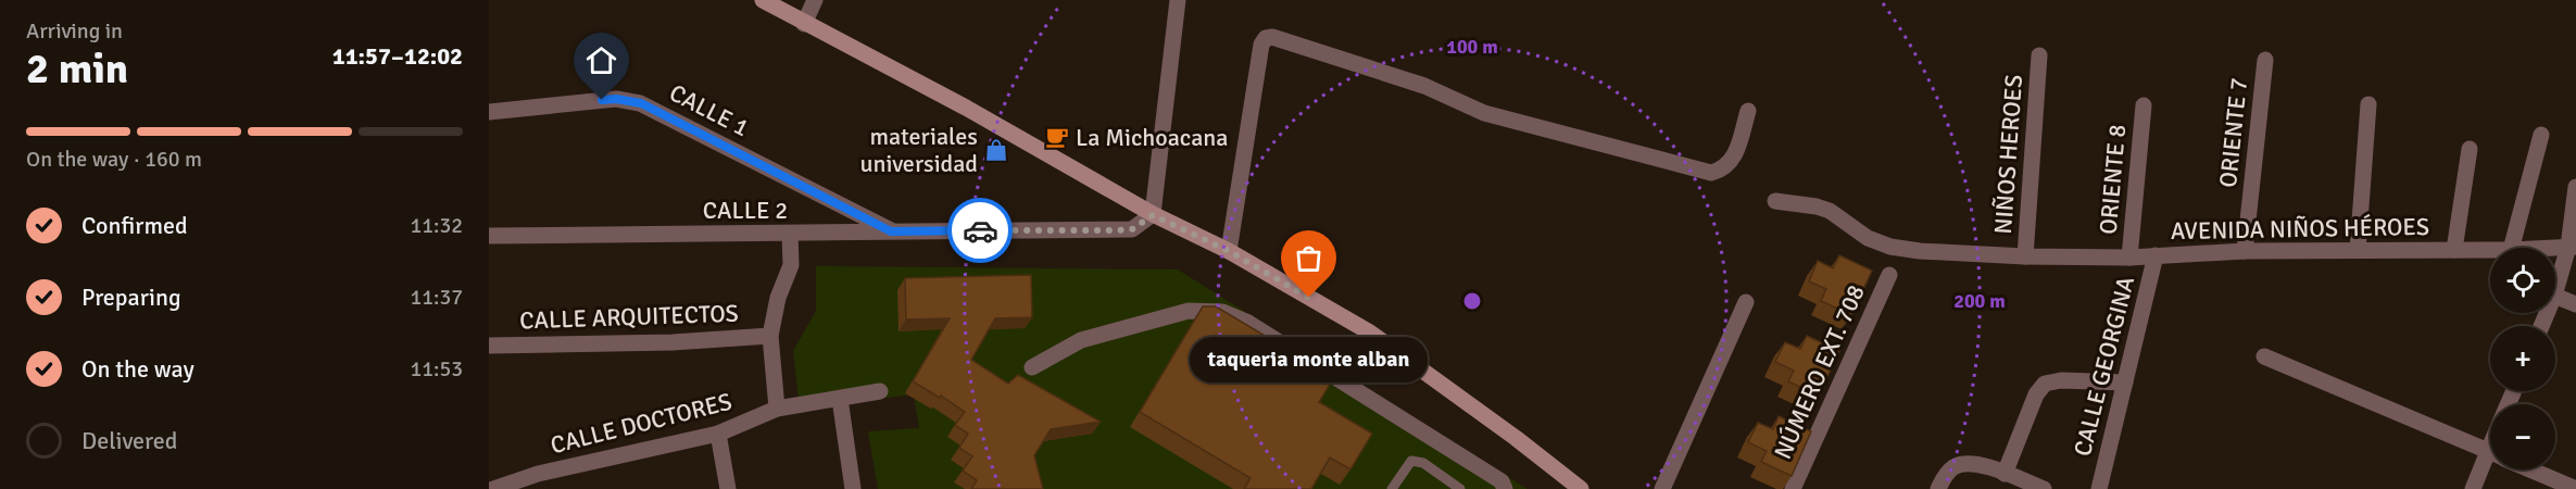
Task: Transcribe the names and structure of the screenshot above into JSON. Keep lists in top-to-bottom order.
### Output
{
  "streets": {
    "street": [
      "CALLE 1",
      "ORIENTE 7",
      "NIÑOS HEROES",
      "ORIENTE 8",
      "CALLE 2",
      "AVENIDA NIÑOS HÉROES",
      "CALLE ARQUITECTOS",
      "CALLE GEORGINA",
      "NÚMERO EXT. 708",
      "CALLE DOCTORES"
    ]
  },
  "crossings": [
    ["CALLE 1", "CALLE 2"],
    ["ORIENTE 7", "AVENIDA NIÑOS HÉROES"],
    ["NIÑOS HEROES", "AVENIDA NIÑOS HÉROES"],
    ["ORIENTE 8", "AVENIDA NIÑOS HÉROES"],
    ["AVENIDA NIÑOS HÉROES", "CALLE GEORGINA"]
  ],
  "places": {
    "cafe": ["La Michoacana"],
    "shop": ["materiales universidad"],
    "other": ["taqueria monte alban"]
  },
  "page": {
    "heading": ["2 min", "Arriving in", "11:57–12:02"],
    "bar": "On the way · 160 m",
    "list": [
      ["Confirmed", "11:32"],
      ["Preparing", "11:37"],
      ["On the way", "11:53"],
      "Delivered"
    ],
    "map_buttons": ["+", "−"],
    "bubble": "taqueria monte alban"
  },
  "rings": ["100 m", "200 m"]
}
